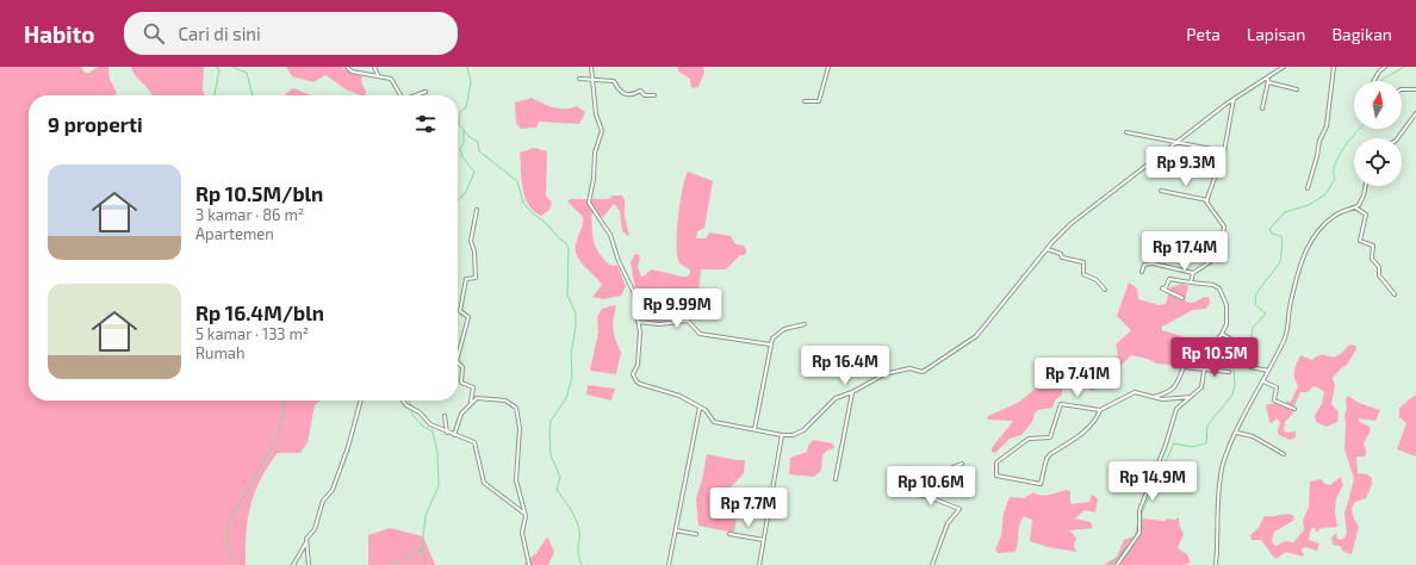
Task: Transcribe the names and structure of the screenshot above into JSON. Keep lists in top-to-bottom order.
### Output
{
  "north": "top",
  "page": {
    "header": "Habito",
    "search": "Cari di sini",
    "nav": ["Peta", "Lapisan", "Bagikan"],
    "heading": "9 properti",
    "price": [
      "Rp 9.3M",
      "Rp 17.4M",
      "Rp 9.99M",
      "Rp 10.5M",
      "Rp 16.4M",
      "Rp 7.41M",
      "Rp 14.9M",
      "Rp 10.6M",
      "Rp 7.7M"
    ],
    "list": [
      {
        "name": "Rp 10.5M/bln",
        "note": "3 kamar · 86 m² · Apartemen"
      },
      {
        "name": "Rp 16.4M/bln",
        "note": "5 kamar · 133 m² · Rumah"
      }
    ]
  }
}
